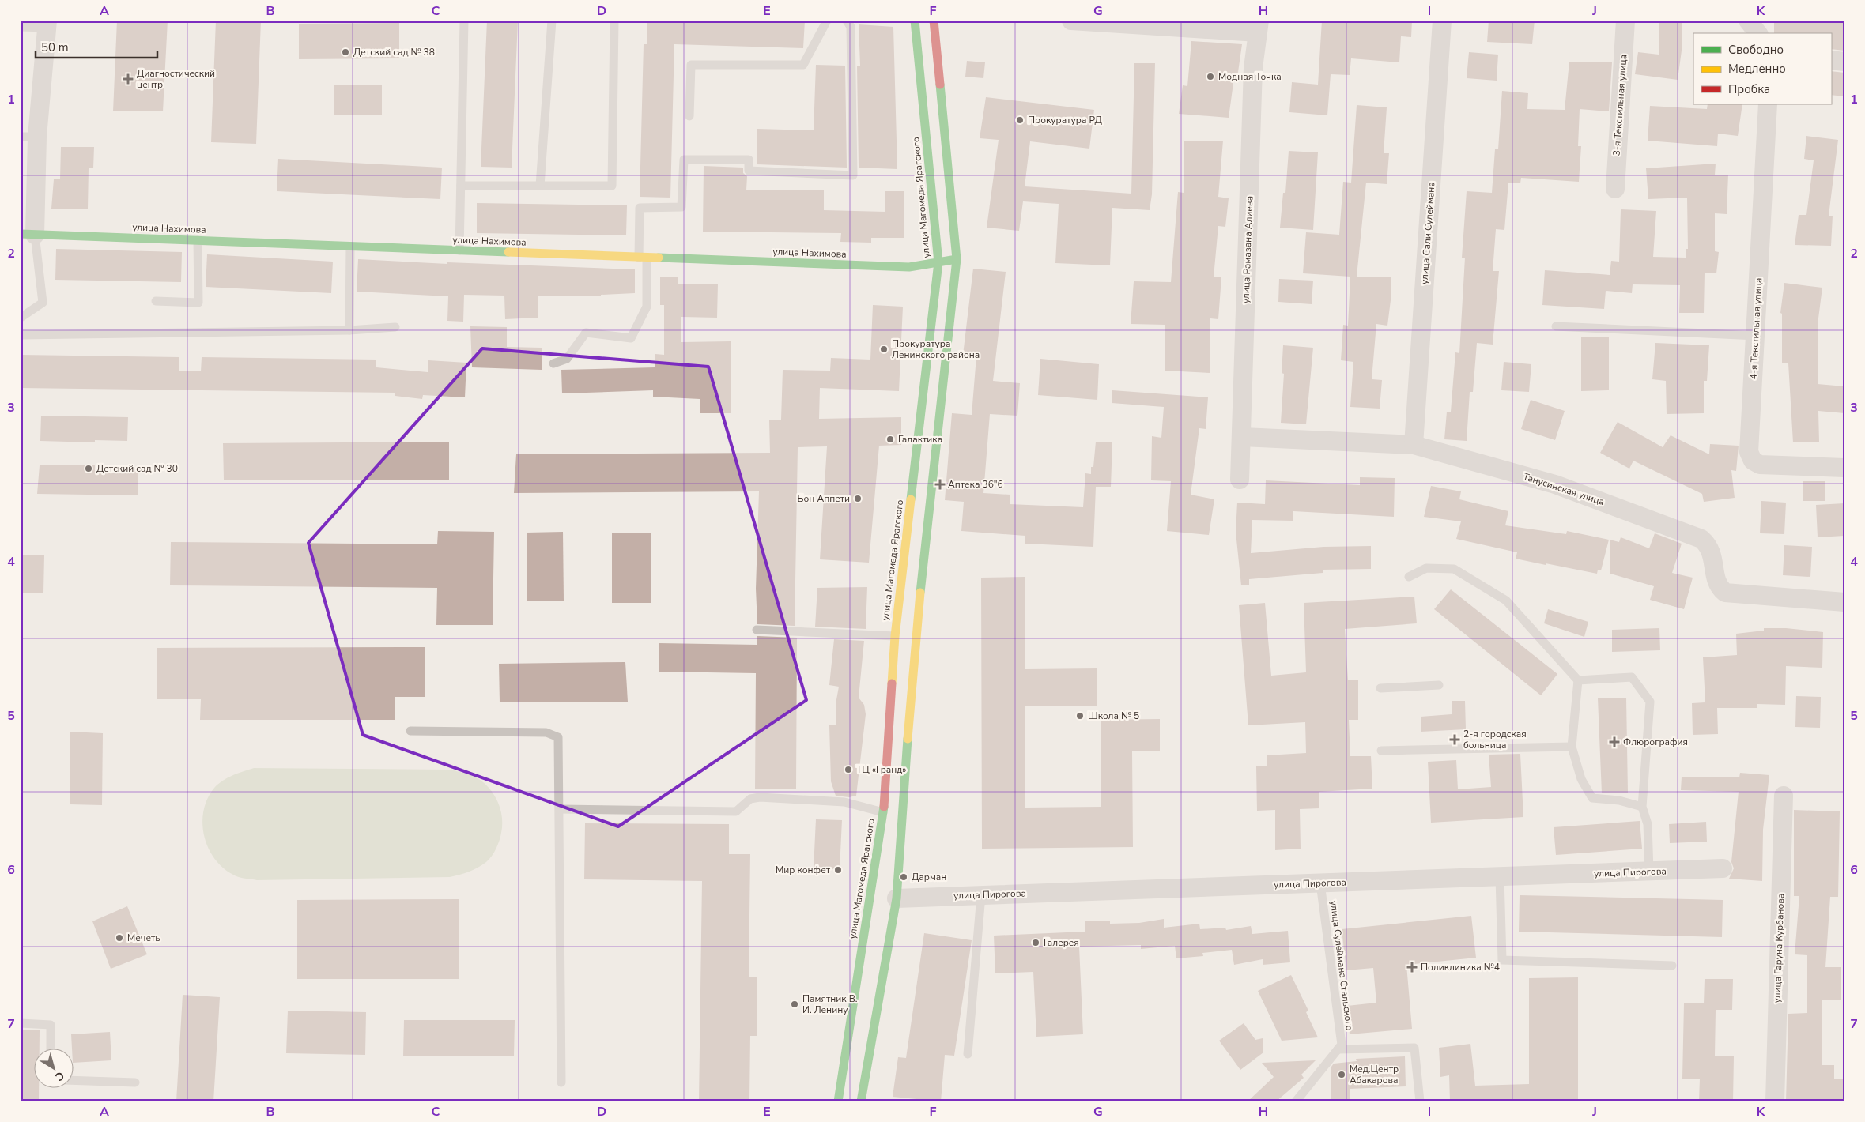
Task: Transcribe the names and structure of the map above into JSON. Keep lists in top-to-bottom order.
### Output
{
  "streets": {
    "main road": ["улица Магомеда Ярагского", "улица Нахимова"],
    "street": [
      "3-я Текстильная улица",
      "улица Сали Сулеймана",
      "улица Рамазана Алиева",
      "4-я Текстильная улица",
      "Танусинская улица",
      "улица Пирогова",
      "улица Гаруна Курбанова"
    ],
    "lane": ["улица Сулеймана Стальского"]
  },
  "crossings": [
    ["улица Магомеда Ярагского", "улица Нахимова"],
    ["улица Магомеда Ярагского", "улица Пирогова"],
    ["улица Сали Сулеймана", "Танусинская улица"],
    ["улица Рамазана Алиева", "Танусинская улица"],
    ["улица Пирогова", "улица Сулеймана Стальского"]
  ],
  "places": {
    "other": [
      "Детский сад № 38",
      "Модная Точка",
      "Прокуратура РД",
      "Прокуратура Ленинского района",
      "Галактика",
      "Детский сад № 30",
      "Бон Аппети",
      "Школа № 5",
      "ТЦ «Гранд»",
      "Мир конфет",
      "Дарман",
      "Мечеть",
      "Галерея",
      "Памятник В. И. Ленину",
      "Мед.Центр Абакарова"
    ],
    "health": [
      "Диагностический центр",
      "Аптека 36\"6",
      "2-я городская больница",
      "Флюрография",
      "Поликлиника №4"
    ]
  },
  "legend": ["Свободно", "Медленно", "Пробка"],
  "scale_bar": "50 m",
  "north": "bottom right",
  "grid": {
    "columns": [
      "A",
      "B",
      "C",
      "D",
      "E",
      "F",
      "G",
      "H",
      "I",
      "J",
      "K"
    ],
    "rows": [
      "1",
      "2",
      "3",
      "4",
      "5",
      "6",
      "7"
    ]
  }
}
